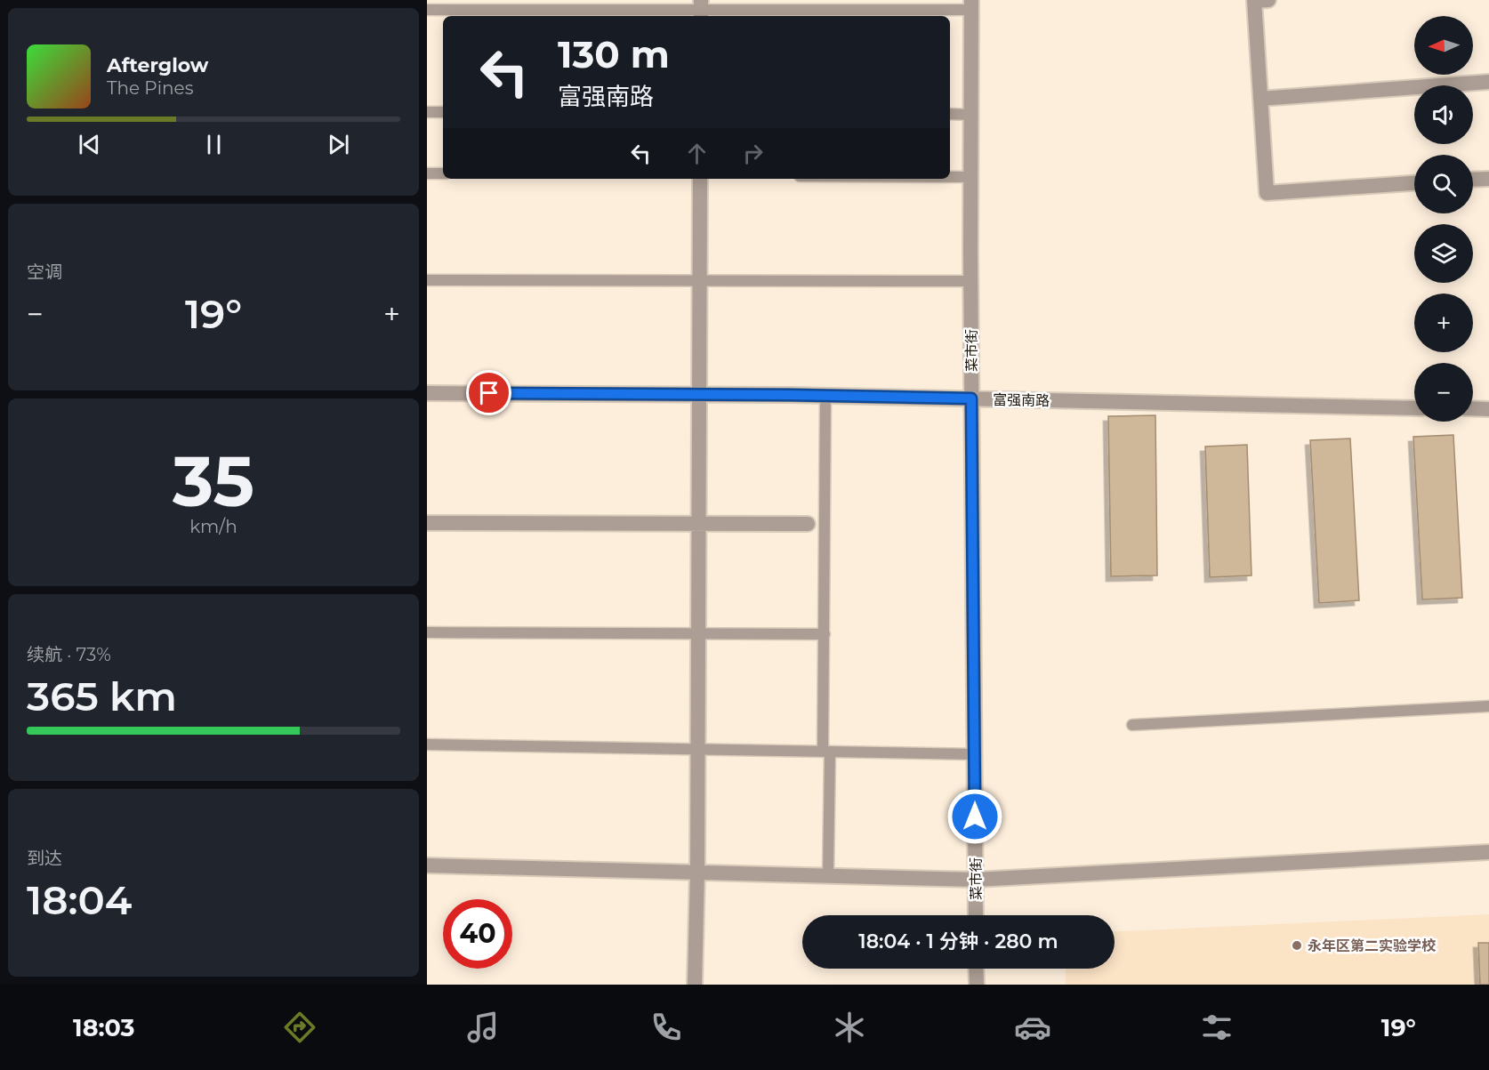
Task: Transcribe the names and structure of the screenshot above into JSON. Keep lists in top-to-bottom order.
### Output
{
  "streets": {
    "street": ["菜市街", "富强南路"]
  },
  "crossings": [
    ["菜市街", "富强南路"]
  ],
  "places": ["永年区第二实验学校"],
  "north": "left",
  "page": {
    "map_buttons": ["+", "−"],
    "turn": ["130 m", "富强南路"],
    "song": ["Afterglow", "The Pines"],
    "tile": [
      "空调",
      ["35", "km/h"],
      ["续航 · 73%", "365 km"],
      ["到达", "18:04"]
    ],
    "heat": ["−", "19°", "+"],
    "limit": "40",
    "trip": "18:04 · 1 分钟 · 280 m",
    "tabs": ["18:03", "19°"]
  }
}
